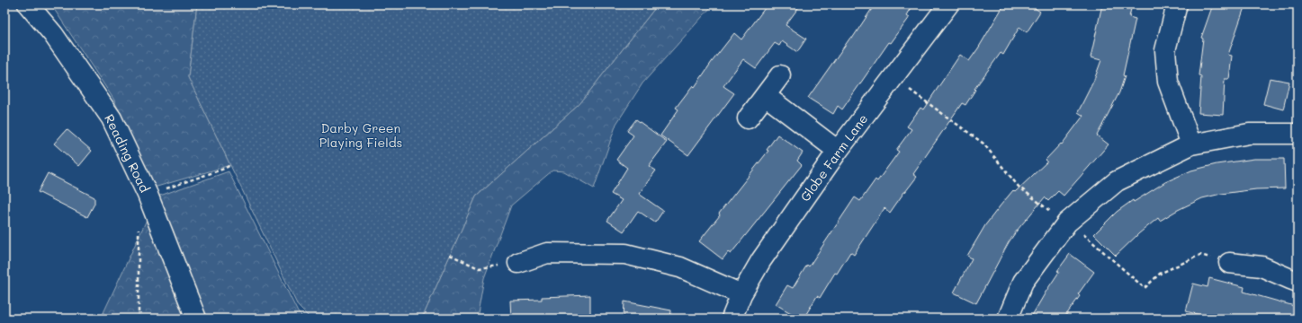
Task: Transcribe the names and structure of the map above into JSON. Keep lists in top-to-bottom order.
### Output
{
  "streets": {
    "street": ["Reading Road", "Globe Farm Lane"]
  },
  "parks": ["Darby Green Playing Fields"]
}
